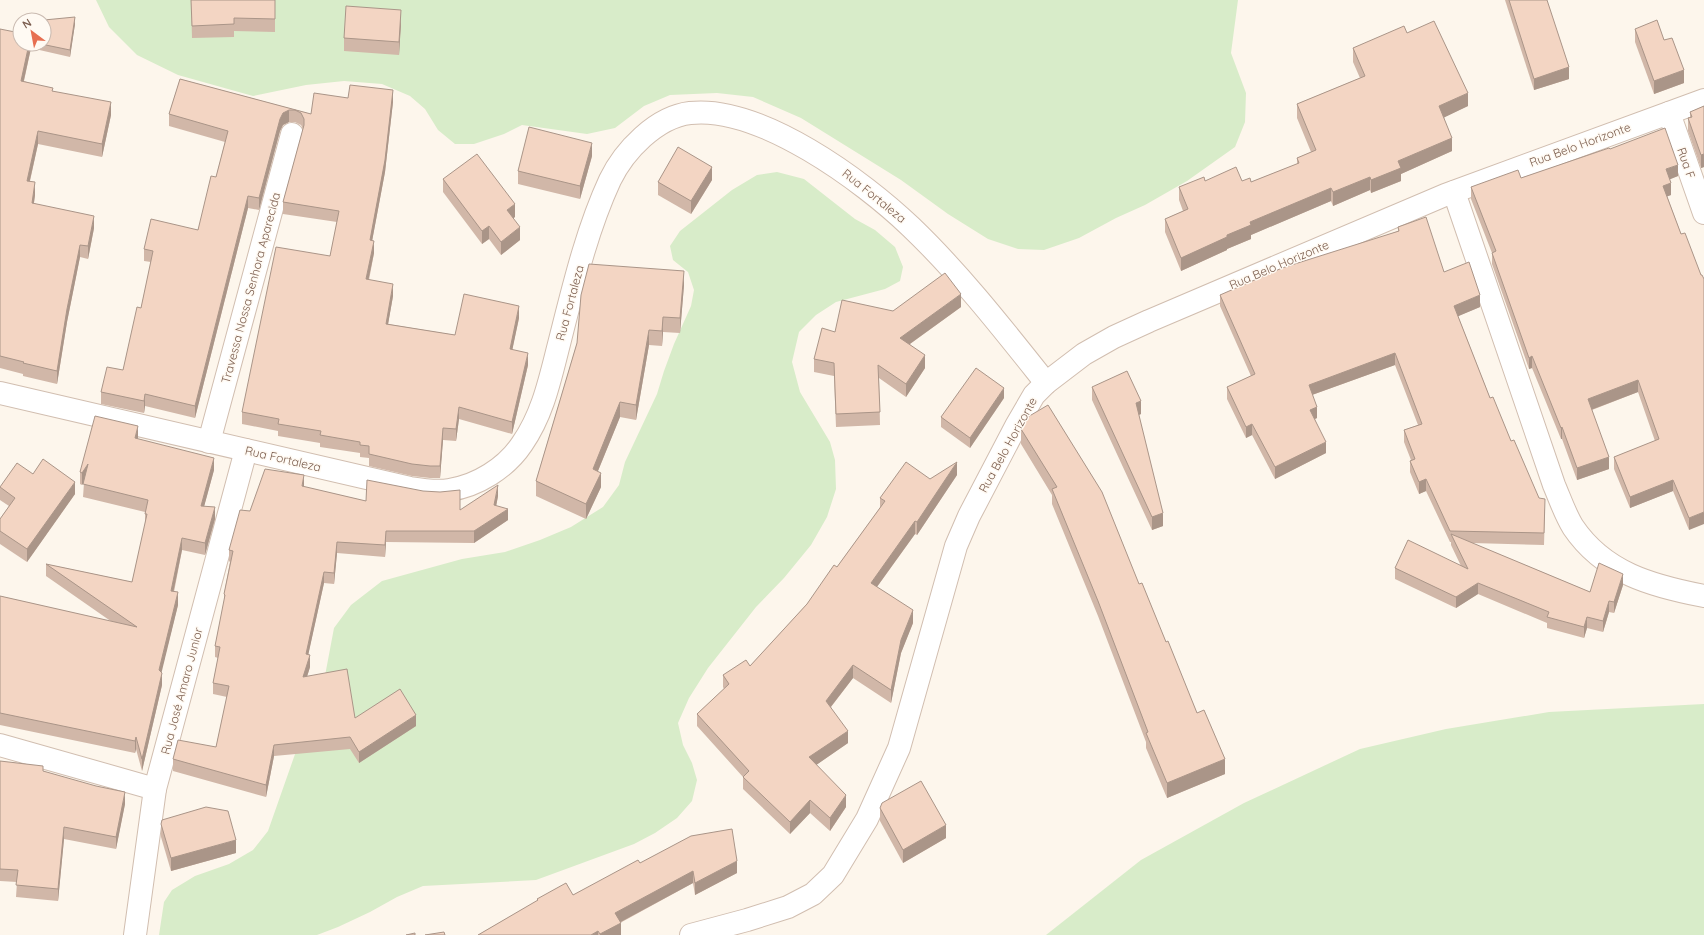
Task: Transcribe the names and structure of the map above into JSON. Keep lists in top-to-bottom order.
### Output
{
  "streets": {
    "street": [
      "Rua Belo Horizonte",
      "Rua F",
      "Rua Fortaleza",
      "Travessa Nossa Senhora Aparecida",
      "Rua José Amaro Junior"
    ]
  },
  "crossings": [
    ["Rua Belo Horizonte", "Rua F"],
    ["Rua Belo Horizonte", "Rua Fortaleza"],
    ["Rua Fortaleza", "Travessa Nossa Senhora Aparecida"],
    ["Rua Fortaleza", "Rua José Amaro Junior"]
  ],
  "north": "top left"
}
